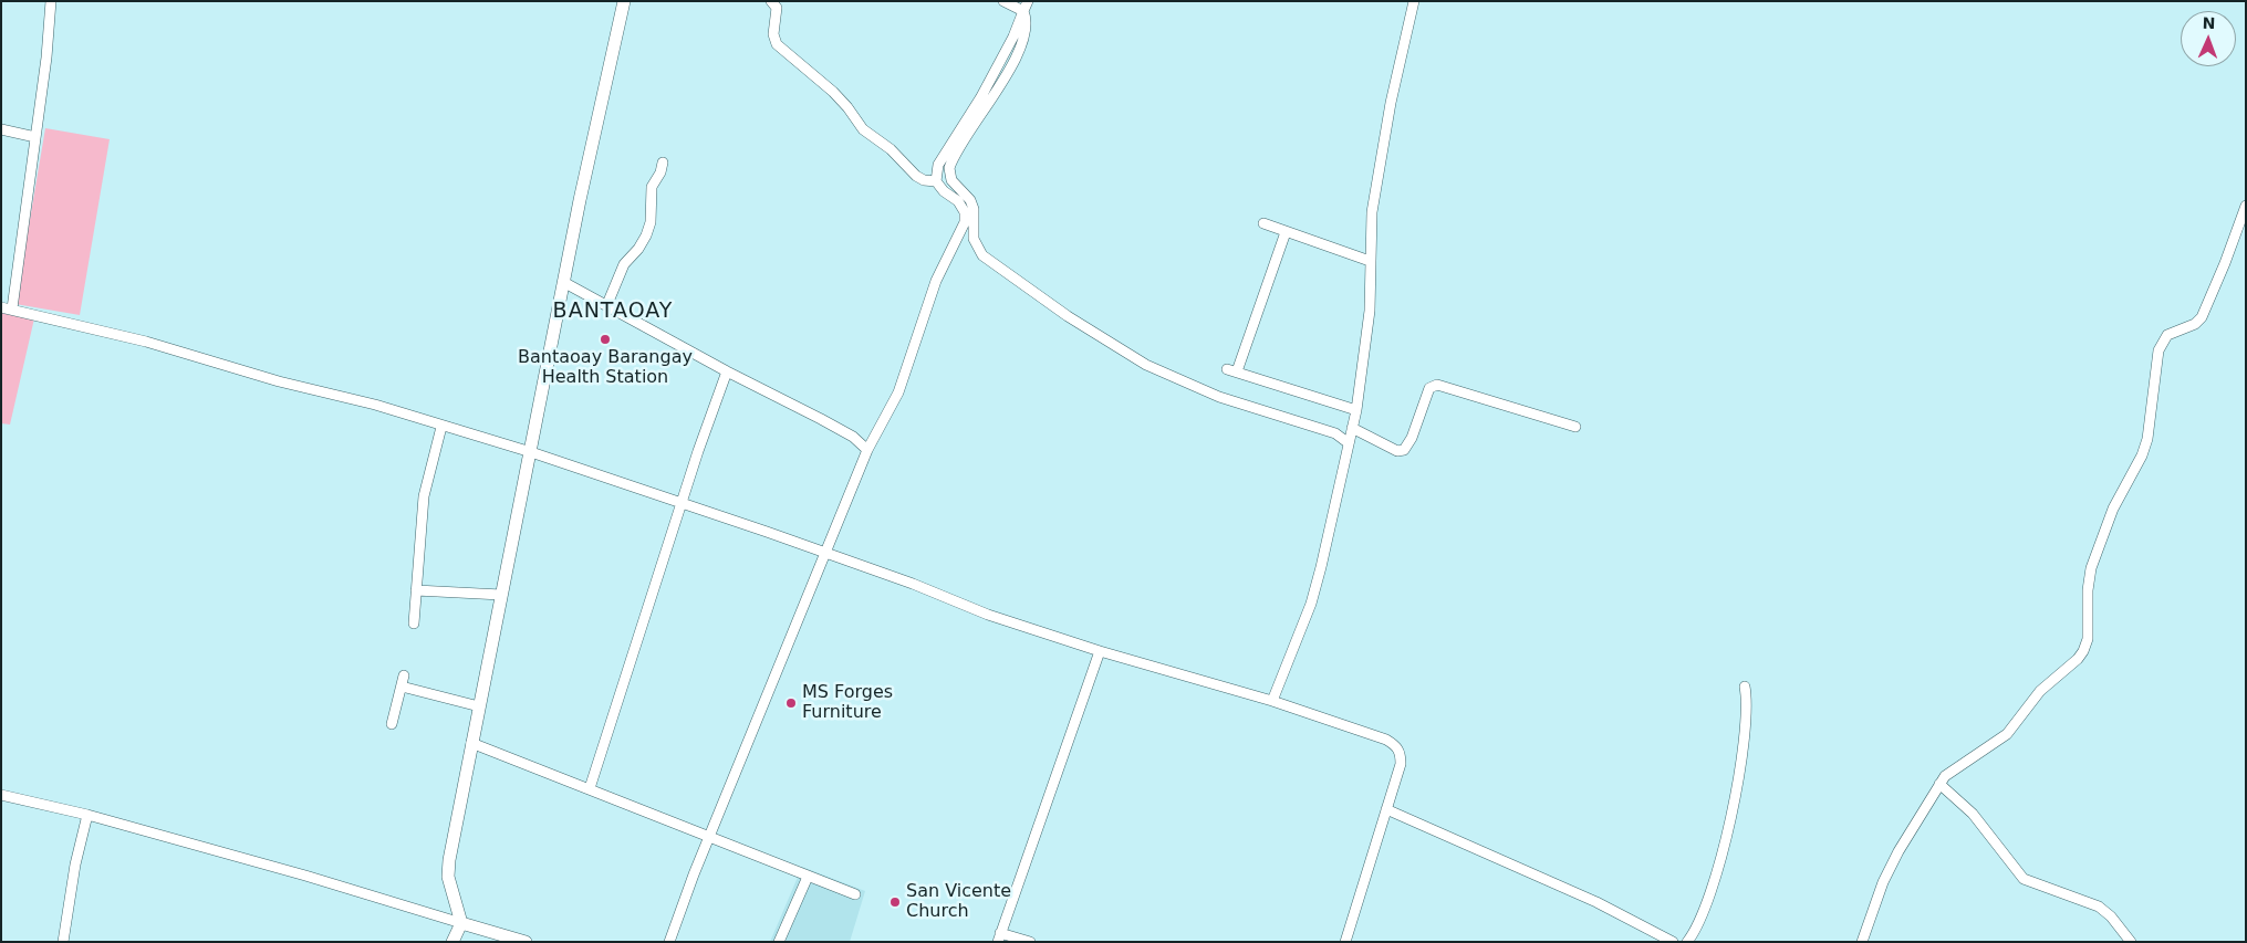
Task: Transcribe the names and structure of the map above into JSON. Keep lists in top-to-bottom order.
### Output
{
  "districts": ["BANTAOAY"],
  "places": ["Bantaoay Barangay Health Station", "MS Forges Furniture", "San Vicente Church"],
  "north": "top"
}
